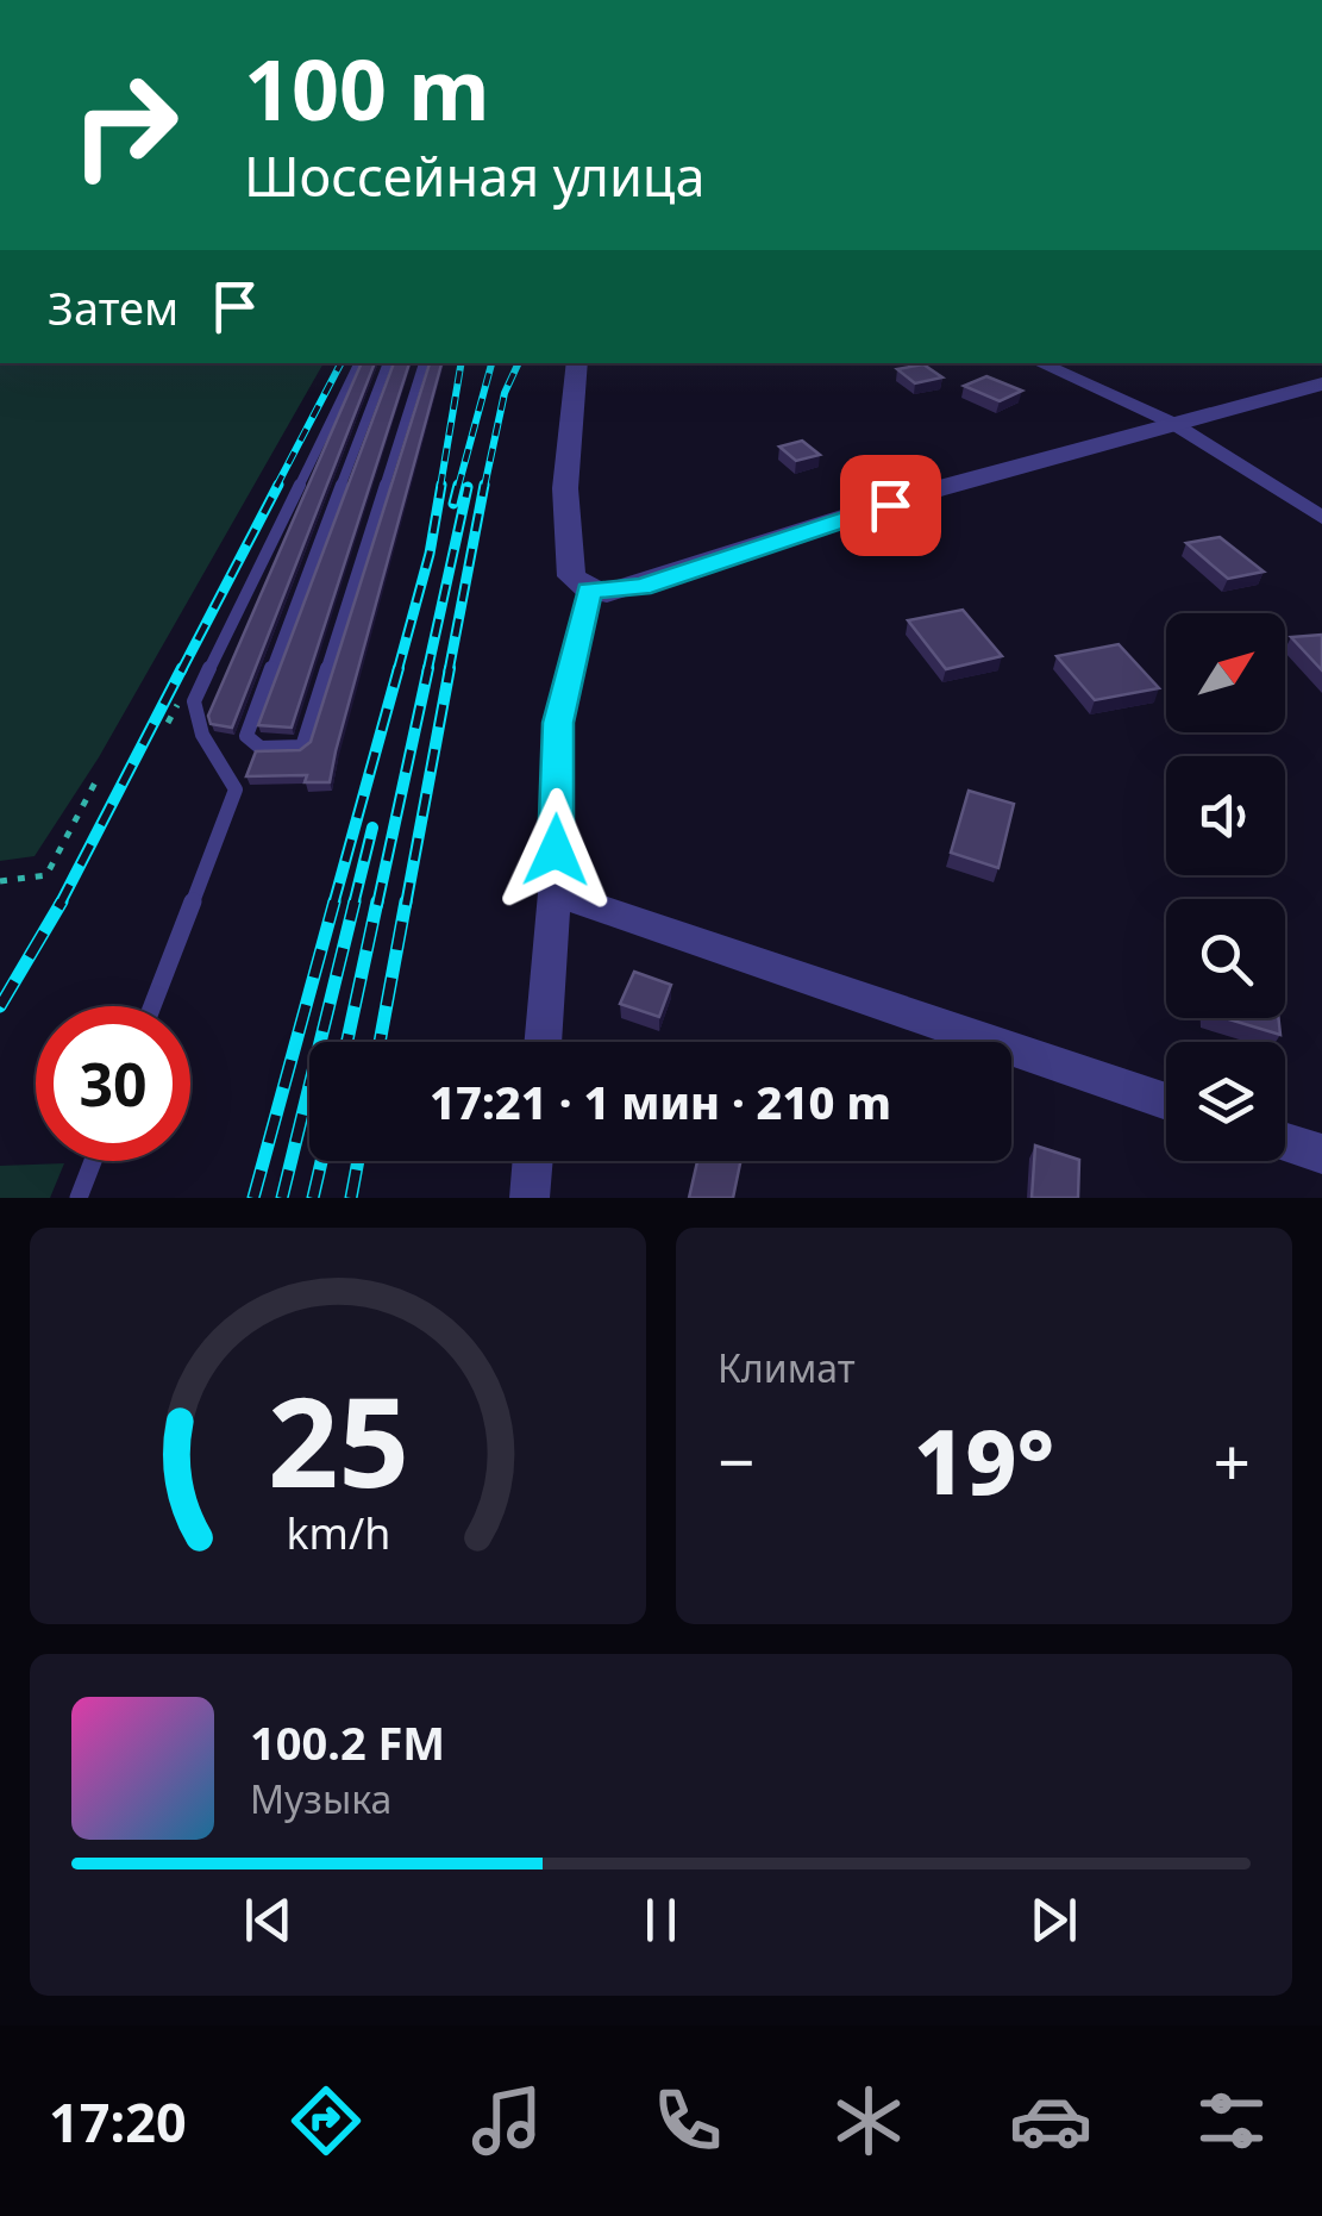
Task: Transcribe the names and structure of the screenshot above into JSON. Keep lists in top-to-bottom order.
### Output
{
  "north": "top right",
  "page": {
    "turn": ["100 m", "Шоссейная улица"],
    "then": "Затем",
    "limit": "30",
    "trip": "17:21 · 1 мин · 210 m",
    "tile": "Климат",
    "heat": ["−", "19°", "+"],
    "song": ["100.2 FM", "Музыка"],
    "tabs": "17:20",
    "gauge": ["25", "km/h"]
  }
}
